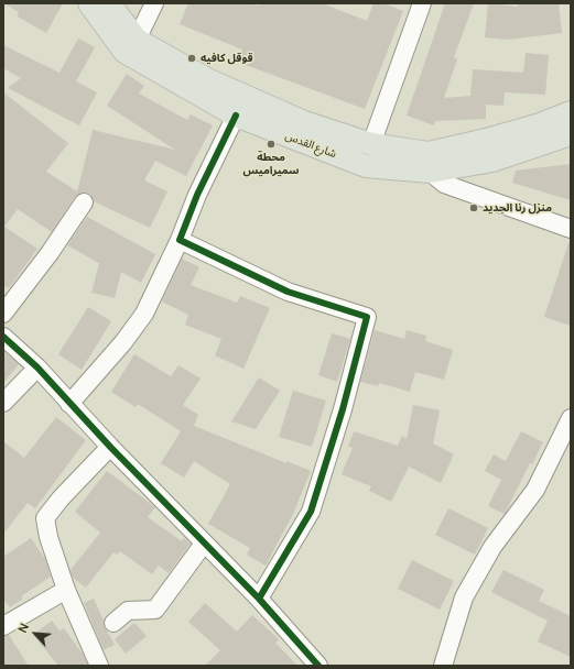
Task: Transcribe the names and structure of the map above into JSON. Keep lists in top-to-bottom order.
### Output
{
  "streets": {
    "main road": ["شارع القدس"]
  },
  "places": ["قوقل كافيه", "محطة سميراميس", "منزل رنا الجديد"],
  "north": "top left"
}
